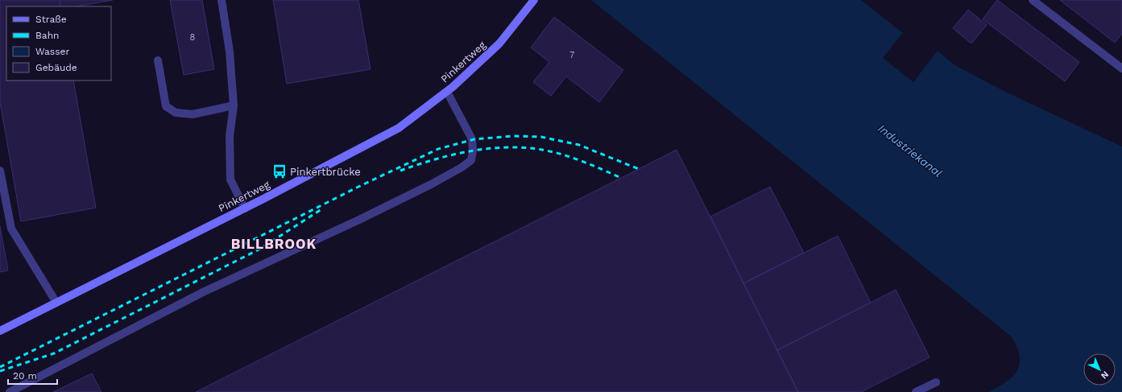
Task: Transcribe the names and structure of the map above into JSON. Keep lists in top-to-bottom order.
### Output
{
  "streets": {
    "street": ["Pinkertweg"]
  },
  "districts": ["BILLBROOK"],
  "water": ["Industriekanal"],
  "places": {
    "bus stop": ["Pinkertbrücke"]
  },
  "house_numbers": ["8", "7"],
  "legend": [
    "Straße",
    "Bahn",
    "Wasser",
    "Gebäude"
  ],
  "scale_bar": "20 m",
  "north": "bottom right"
}
